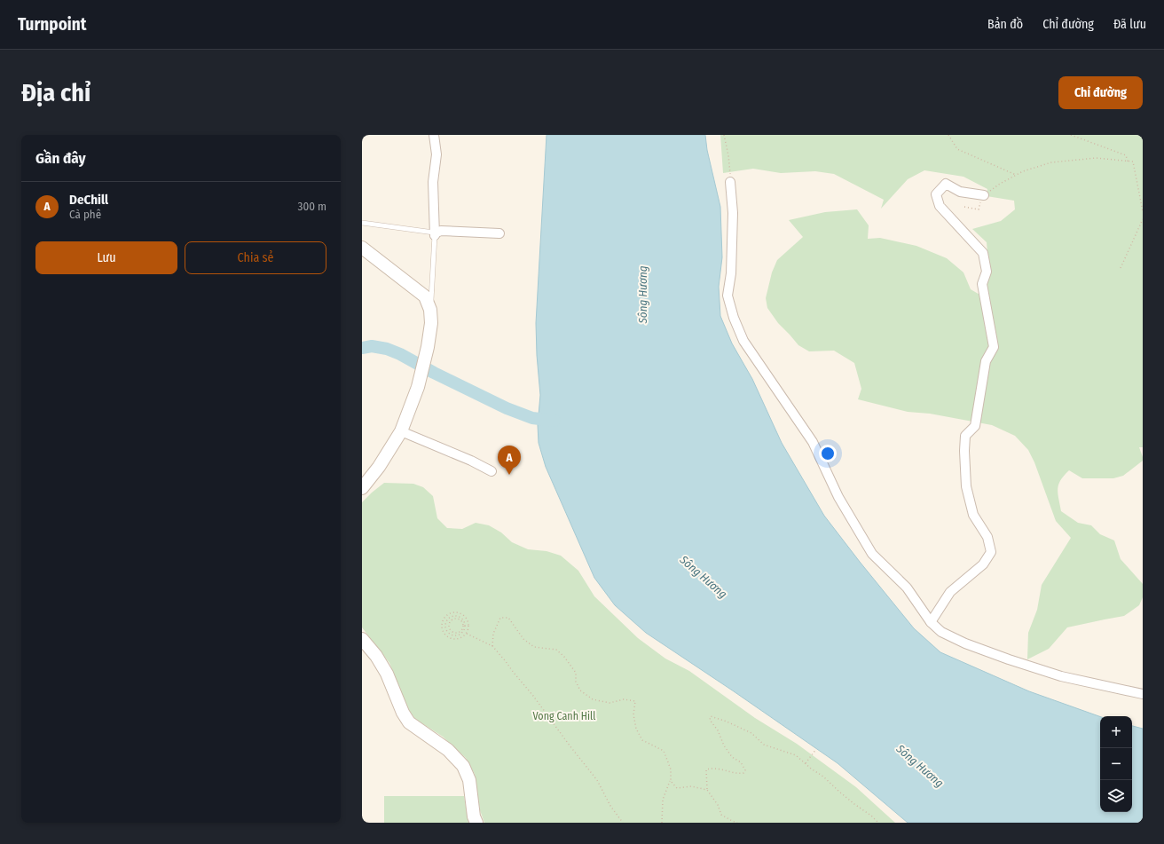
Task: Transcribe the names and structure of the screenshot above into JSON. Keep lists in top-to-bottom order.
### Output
{
  "water": ["Sông Hương"],
  "parks": ["Vong Canh Hill"],
  "page": {
    "header": "Turnpoint",
    "nav": ["Bản đồ", "Chỉ đường", "Đã lưu"],
    "buttons": [
      "Chỉ đường",
      ["Lưu", "Chia sẻ"]
    ],
    "title": "Địa chỉ",
    "heading": "Gần đây",
    "list": [
      {
        "mark": "A",
        "name": "DeChill",
        "note": "Cà phê",
        "value": "300 m"
      }
    ],
    "pins": "A",
    "map_buttons": ["+", "−"]
  }
}
